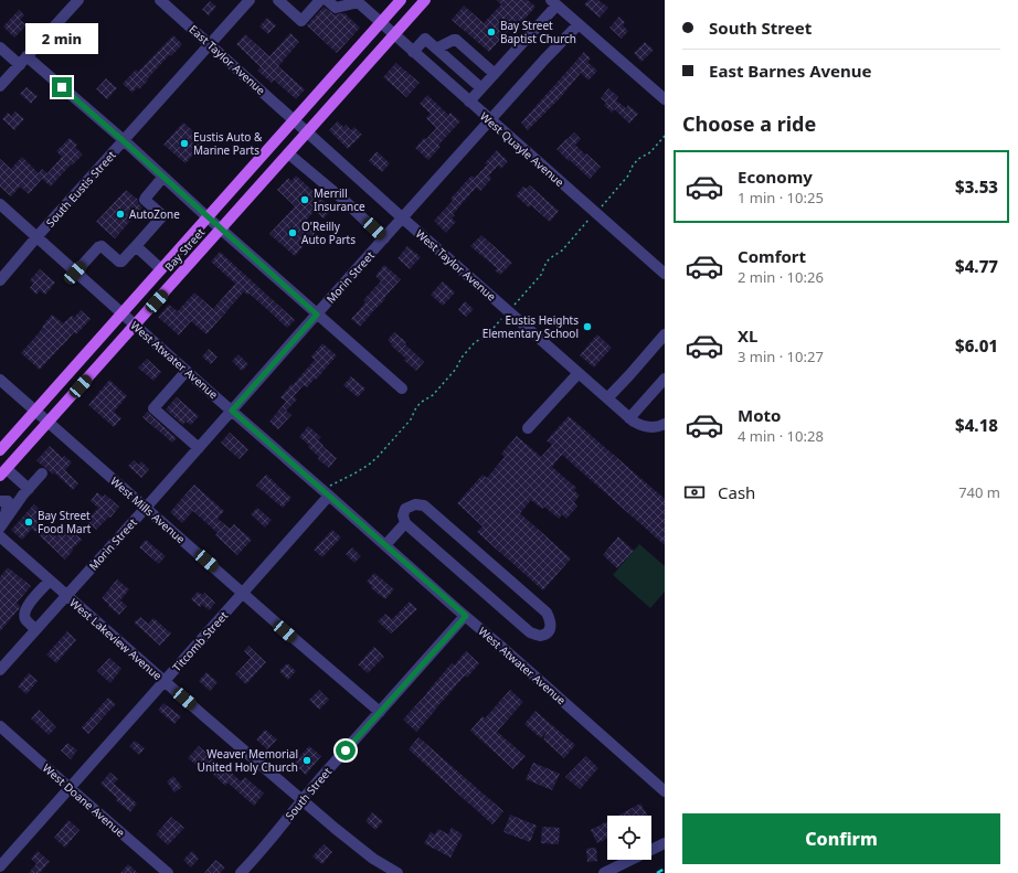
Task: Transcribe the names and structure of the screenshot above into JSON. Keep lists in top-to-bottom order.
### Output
{
  "streets": {
    "main road": ["Bay Street"],
    "street": [
      "East Taylor Avenue",
      "West Quayle Avenue",
      "South Eustis Street",
      "West Taylor Avenue",
      "Morin Street",
      "West Atwater Avenue",
      "West Mills Avenue",
      "West Lakeview Avenue",
      "Titcomb Street",
      "South Street",
      "West Doane Avenue"
    ]
  },
  "crossings": [
    ["East Taylor Avenue", "South Eustis Street"],
    ["East Taylor Avenue", "Bay Street"],
    ["East Taylor Avenue", "West Taylor Avenue"],
    ["West Quayle Avenue", "Bay Street"],
    ["West Quayle Avenue", "Morin Street"],
    ["South Eustis Street", "West Atwater Avenue"],
    ["Bay Street", "West Taylor Avenue"],
    ["Bay Street", "West Atwater Avenue"],
    ["Bay Street", "West Mills Avenue"],
    ["West Taylor Avenue", "Morin Street"],
    ["Morin Street", "West Atwater Avenue"],
    ["Morin Street", "West Mills Avenue"],
    ["Morin Street", "West Lakeview Avenue"],
    ["West Atwater Avenue", "Titcomb Street"],
    ["West Atwater Avenue", "South Street"],
    ["West Mills Avenue", "Titcomb Street"],
    ["West Mills Avenue", "South Street"],
    ["West Lakeview Avenue", "Titcomb Street"],
    ["West Lakeview Avenue", "South Street"],
    ["Titcomb Street", "West Doane Avenue"]
  ],
  "places": [
    "Bay Street Baptist Church",
    "Eustis Auto & Marine Parts",
    "Merrill Insurance",
    "AutoZone",
    "O'Reilly Auto Parts",
    "Eustis Heights Elementary School",
    "Bay Street Food Mart",
    "Weaver Memorial United Holy Church"
  ],
  "page": {
    "banner": ["South Street", "East Barnes Avenue"],
    "bubble": "2 min",
    "heading": "Choose a ride",
    "list": [
      {
        "name": "Economy",
        "note": "1 min · 10:25",
        "value": "$3.53"
      },
      {
        "name": "Comfort",
        "note": "2 min · 10:26",
        "value": "$4.77"
      },
      {
        "name": "XL",
        "note": "3 min · 10:27",
        "value": "$6.01"
      },
      {
        "name": "Moto",
        "note": "4 min · 10:28",
        "value": "$4.18"
      }
    ],
    "pay": ["Cash", "740 m"],
    "buttons": "Confirm"
  }
}
